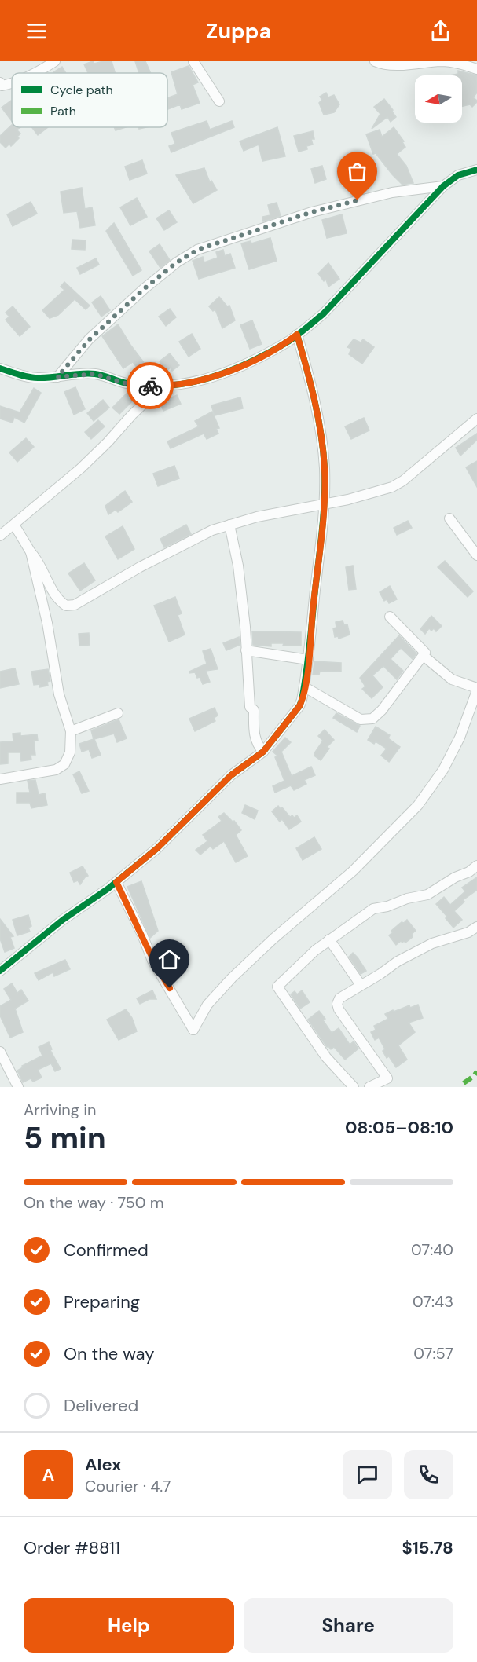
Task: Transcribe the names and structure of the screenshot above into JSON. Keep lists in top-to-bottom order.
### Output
{
  "legend": ["Cycle path", "Path"],
  "north": "left",
  "page": {
    "header": "Zuppa",
    "heading": ["5 min", "Arriving in", "08:05–08:10"],
    "panel": [
      "Alex",
      "Courier · 4.7",
      "Order #8811",
      "$15.78"
    ],
    "bar": "On the way · 750 m",
    "list": [
      ["Confirmed", "07:40"],
      ["Preparing", "07:43"],
      ["On the way", "07:57"],
      "Delivered"
    ],
    "round": "A",
    "buttons": ["Help", "Share"]
  }
}
